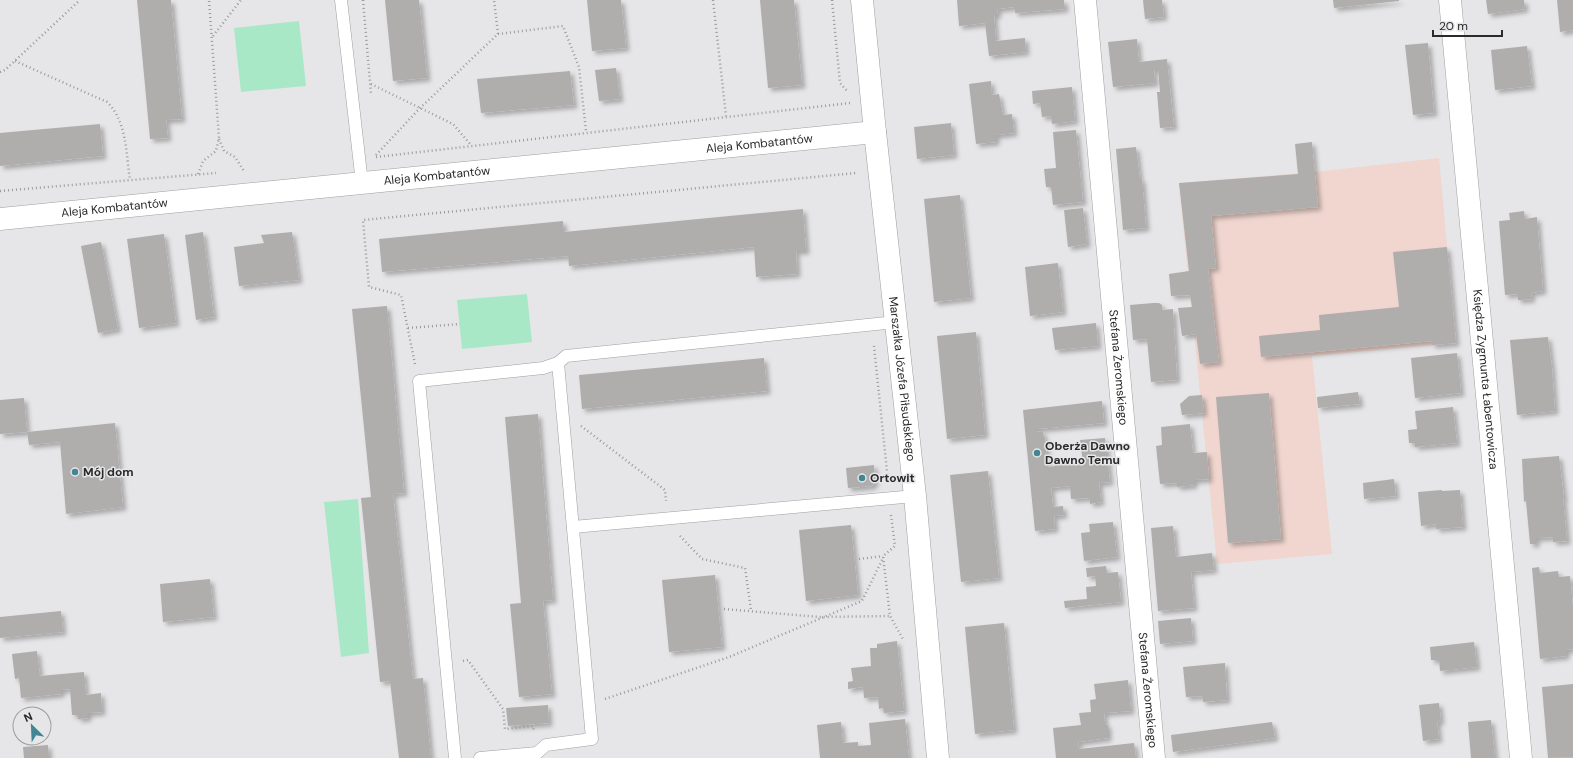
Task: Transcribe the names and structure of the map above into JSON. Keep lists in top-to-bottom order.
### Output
{
  "streets": {
    "street": [
      "Aleja Kombatantów",
      "Stefana Żeromskiego",
      "Marszałka Józefa Piłsudskiego",
      "Księdza Zygmunta Łabentowicza"
    ]
  },
  "crossings": [
    ["Aleja Kombatantów", "Marszałka Józefa Piłsudskiego"]
  ],
  "places": ["Oberża Dawno Dawno Temu", "Mój dom", "Ortowit"],
  "scale_bar": "20 m",
  "north": "top left"
}
